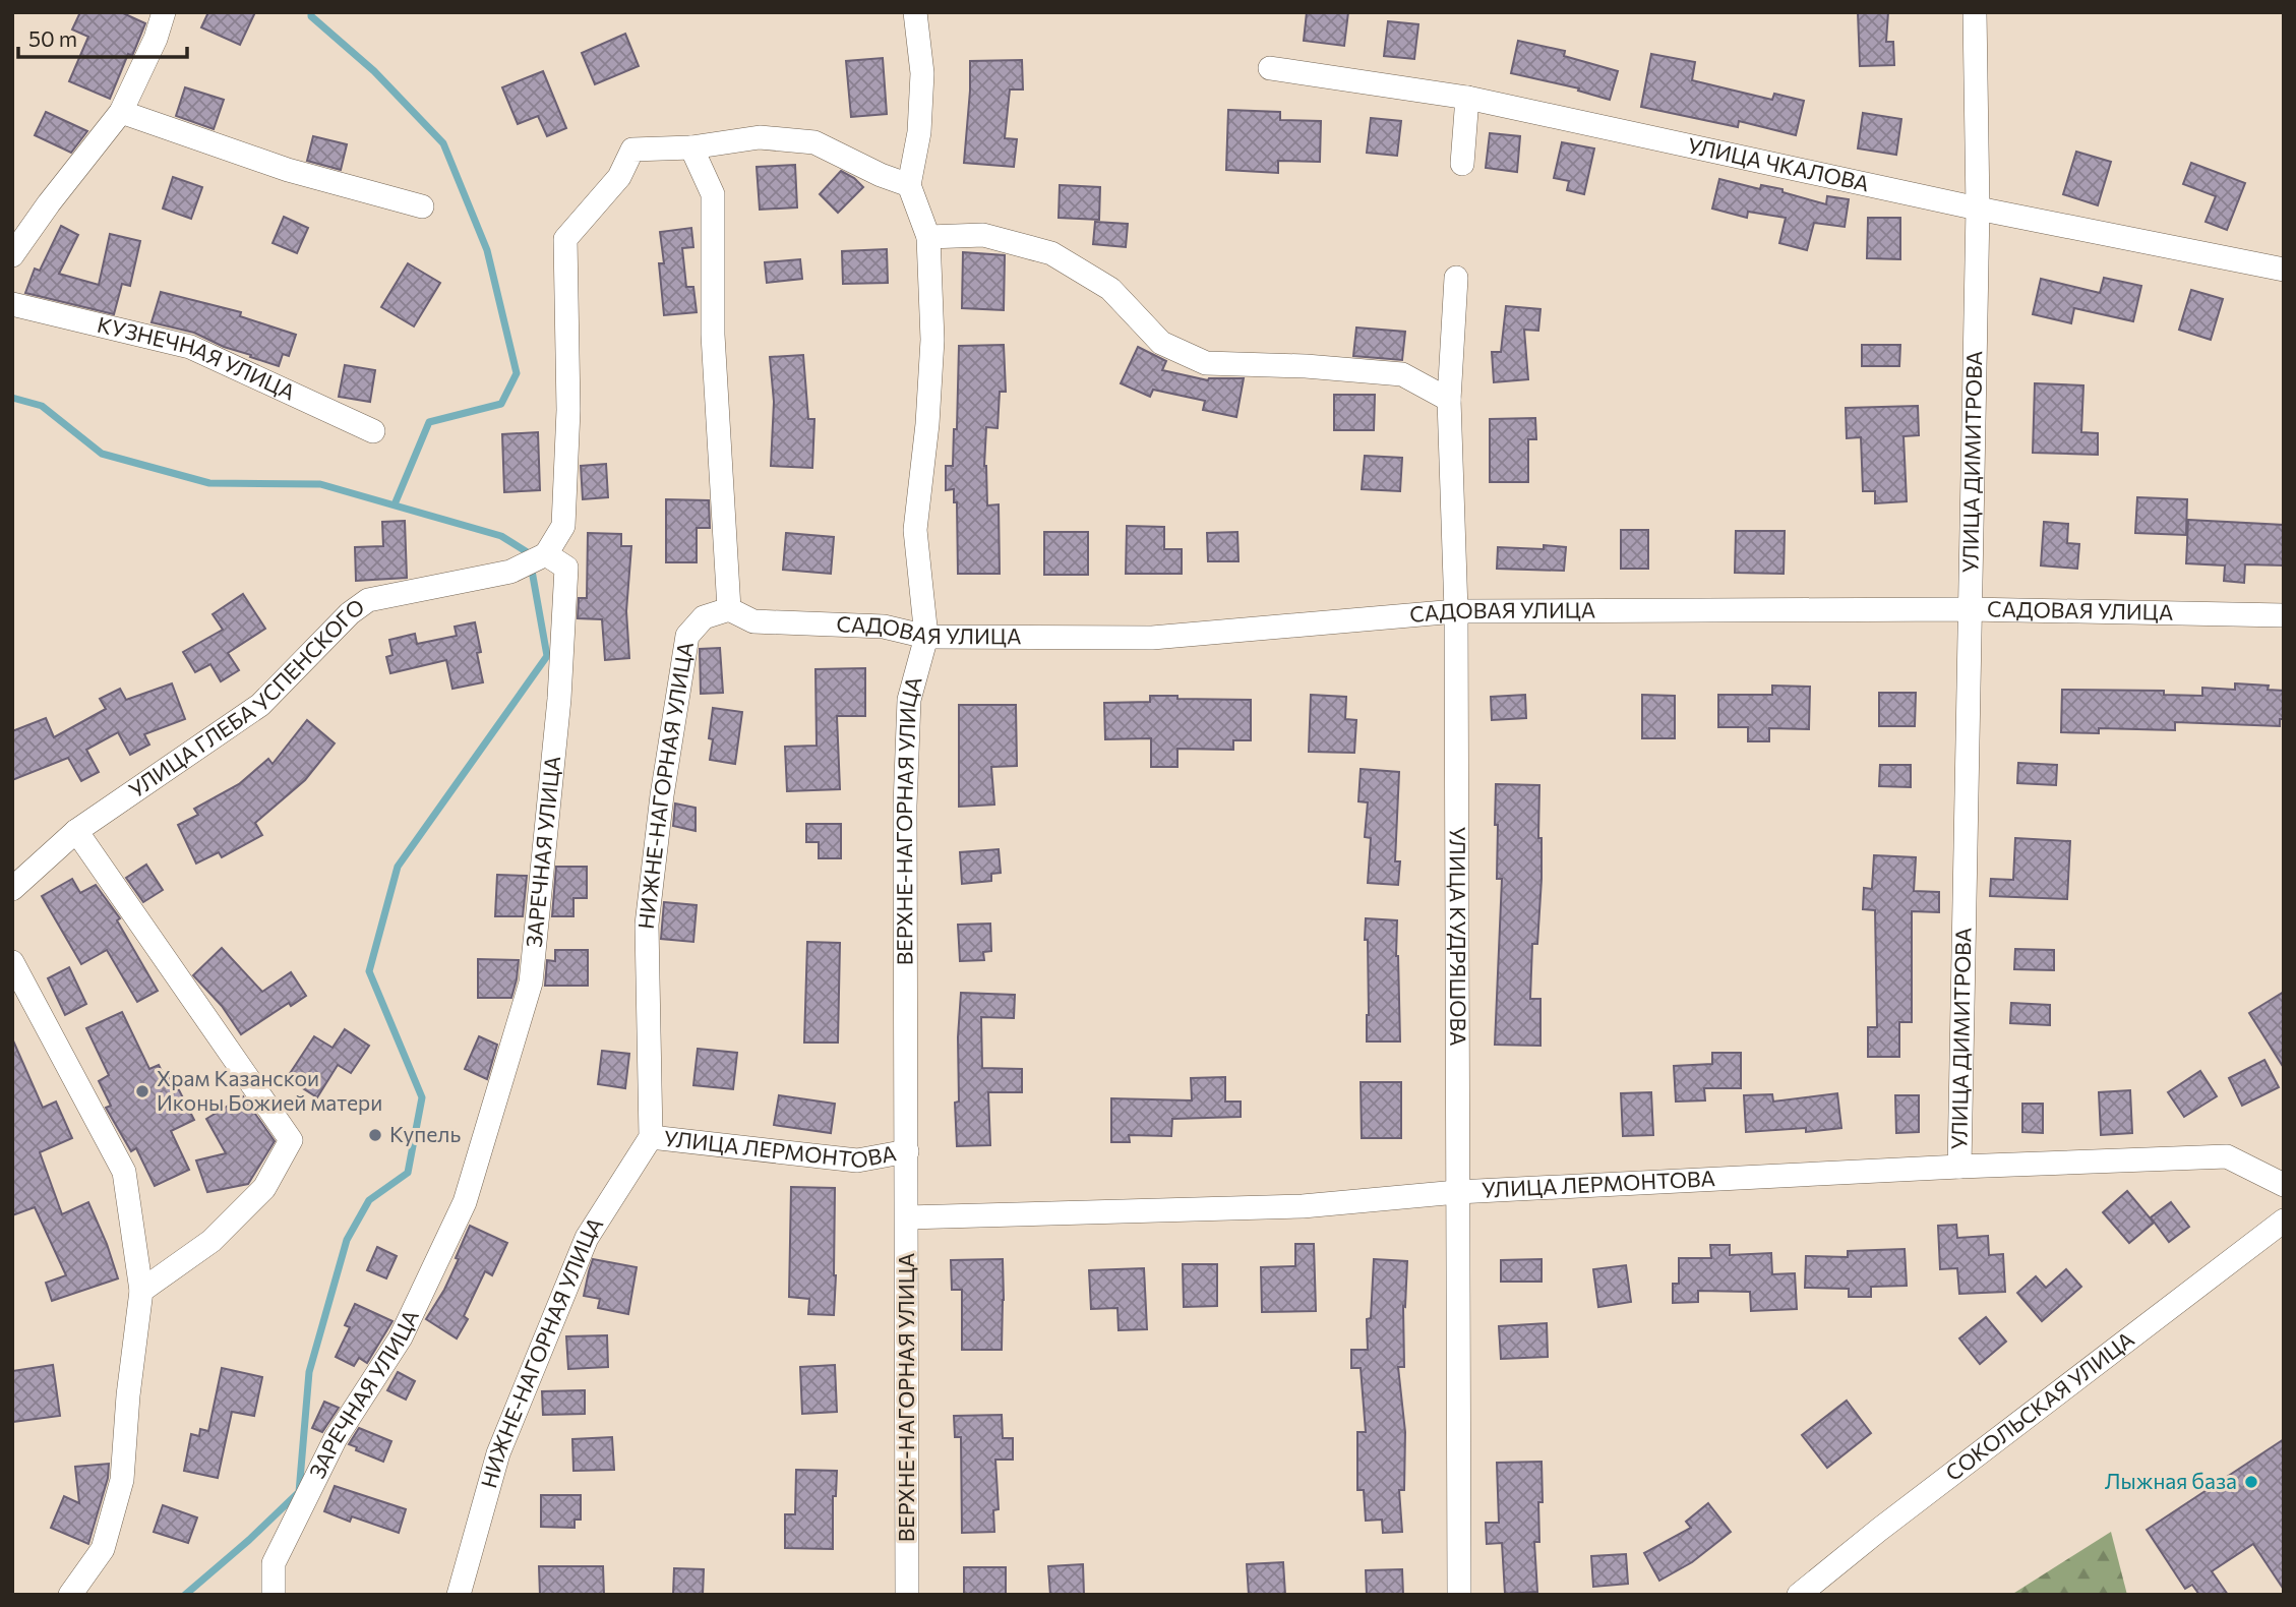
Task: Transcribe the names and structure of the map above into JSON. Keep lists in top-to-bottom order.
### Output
{
  "streets": {
    "street": [
      "УЛИЦА ЧКАЛОВА",
      "КУЗНЕЧНАЯ УЛИЦА",
      "УЛИЦА ДИМИТРОВА",
      "САДОВАЯ УЛИЦА",
      "УЛИЦА ГЛЕБА УСПЕНСКОГО",
      "НИЖНЕ-НАГОРНАЯ УЛИЦА",
      "ВЕРХНЕ-НАГОРНАЯ УЛИЦА",
      "ЗАРЕЧНАЯ УЛИЦА",
      "УЛИЦА КУДРЯШОВА",
      "УЛИЦА ЛЕРМОНТОВА",
      "СОКОЛЬСКАЯ УЛИЦА"
    ]
  },
  "crossings": [
    ["УЛИЦА ЧКАЛОВА", "УЛИЦА ДИМИТРОВА"],
    ["УЛИЦА ДИМИТРОВА", "САДОВАЯ УЛИЦА"],
    ["УЛИЦА ДИМИТРОВА", "УЛИЦА ЛЕРМОНТОВА"],
    ["САДОВАЯ УЛИЦА", "НИЖНЕ-НАГОРНАЯ УЛИЦА"],
    ["САДОВАЯ УЛИЦА", "ВЕРХНЕ-НАГОРНАЯ УЛИЦА"],
    ["САДОВАЯ УЛИЦА", "УЛИЦА КУДРЯШОВА"],
    ["УЛИЦА ГЛЕБА УСПЕНСКОГО", "ЗАРЕЧНАЯ УЛИЦА"],
    ["НИЖНЕ-НАГОРНАЯ УЛИЦА", "УЛИЦА ЛЕРМОНТОВА"],
    ["ВЕРХНЕ-НАГОРНАЯ УЛИЦА", "УЛИЦА ЛЕРМОНТОВА"],
    ["УЛИЦА КУДРЯШОВА", "УЛИЦА ЛЕРМОНТОВА"]
  ],
  "places": ["Храм Казанскои Иконы Божией матери", "Купель", "Лыжная база"],
  "scale_bar": "50 m"
}
